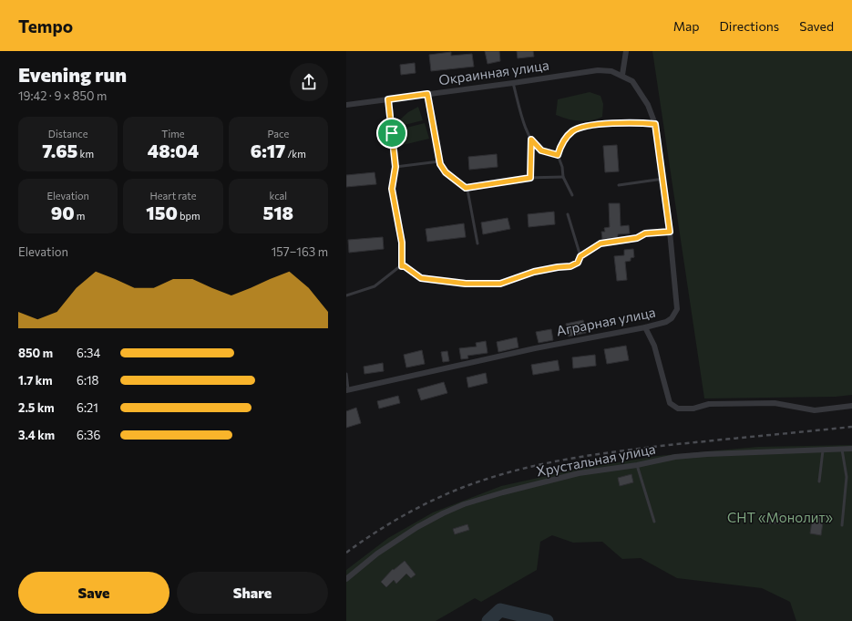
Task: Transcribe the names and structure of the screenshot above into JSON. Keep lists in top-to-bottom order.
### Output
{
  "streets": {
    "street": ["Окраинная улица", "Аграрная улица", "Хрустальная улица"]
  },
  "crossings": [
    ["Окраинная улица", "Аграрная улица"]
  ],
  "parks": ["СНТ «Монолит»"],
  "page": {
    "header": "Tempo",
    "nav": ["Map", "Directions", "Saved"],
    "heading": ["Evening run", "19:42 · 9 × 850 m"],
    "stats": [
      ["Distance", "7.65 km"],
      ["Time", "48:04"],
      ["Pace", "6:17 /km"],
      ["Elevation", "90 m"],
      ["Heart rate", "150 bpm"],
      ["kcal", "518"]
    ],
    "chart": ["Elevation", "157–163 m"],
    "list": [
      {
        "name": "850 m",
        "note": "6:34"
      },
      {
        "name": "1.7 km",
        "note": "6:18"
      },
      {
        "name": "2.5 km",
        "note": "6:21"
      },
      {
        "name": "3.4 km",
        "note": "6:36"
      }
    ],
    "buttons": ["Save", "Share"]
  }
}
